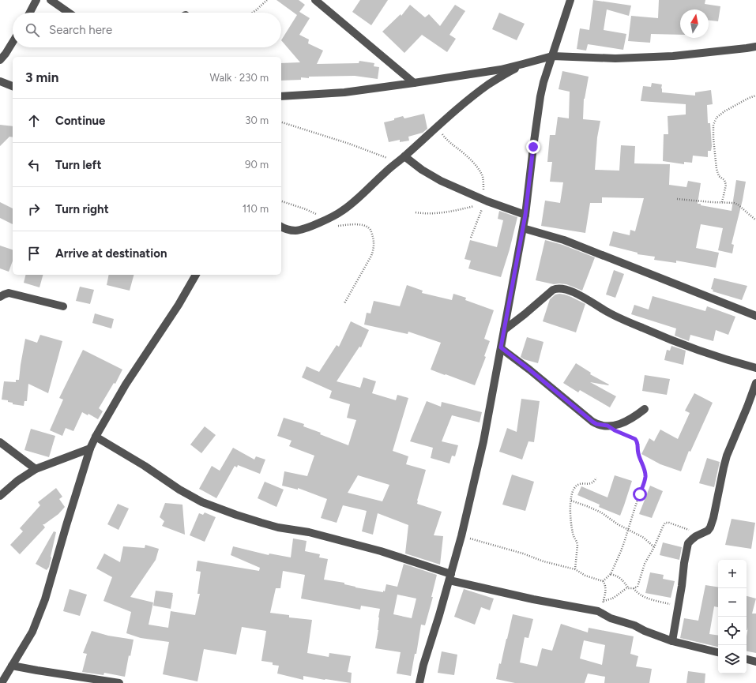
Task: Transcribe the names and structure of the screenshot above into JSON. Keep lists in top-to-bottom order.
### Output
{
  "north": "top",
  "page": {
    "search": "Search here",
    "heading": ["3 min", "Walk · 230 m"],
    "list": [
      ["Continue", "30 m"],
      ["Turn left", "90 m"],
      ["Turn right", "110 m"],
      "Arrive at destination"
    ],
    "map_buttons": ["+", "−"]
  }
}
